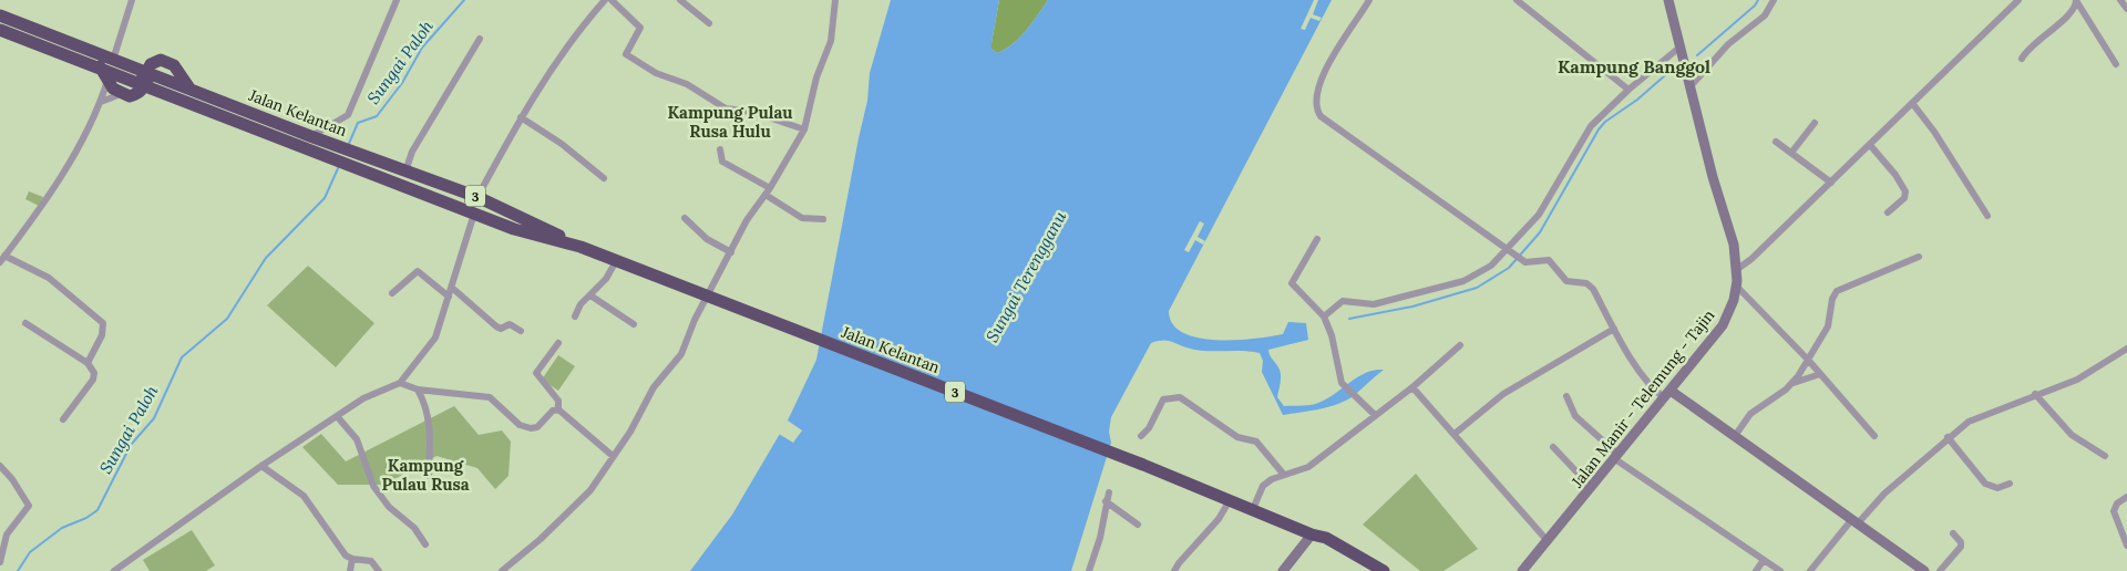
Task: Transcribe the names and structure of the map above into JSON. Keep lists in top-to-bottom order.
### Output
{
  "streets": {
    "highway": ["Jalan Kelantan", "3"],
    "main road": ["Jalan Manir - Telemung - Tajin"]
  },
  "districts": ["Kampung Banggol", "Kampung Pulau Rusa Hulu", "Kampung Pulau Rusa"],
  "water": ["Sungai Paloh", "Sungai Terengganu"]
}
